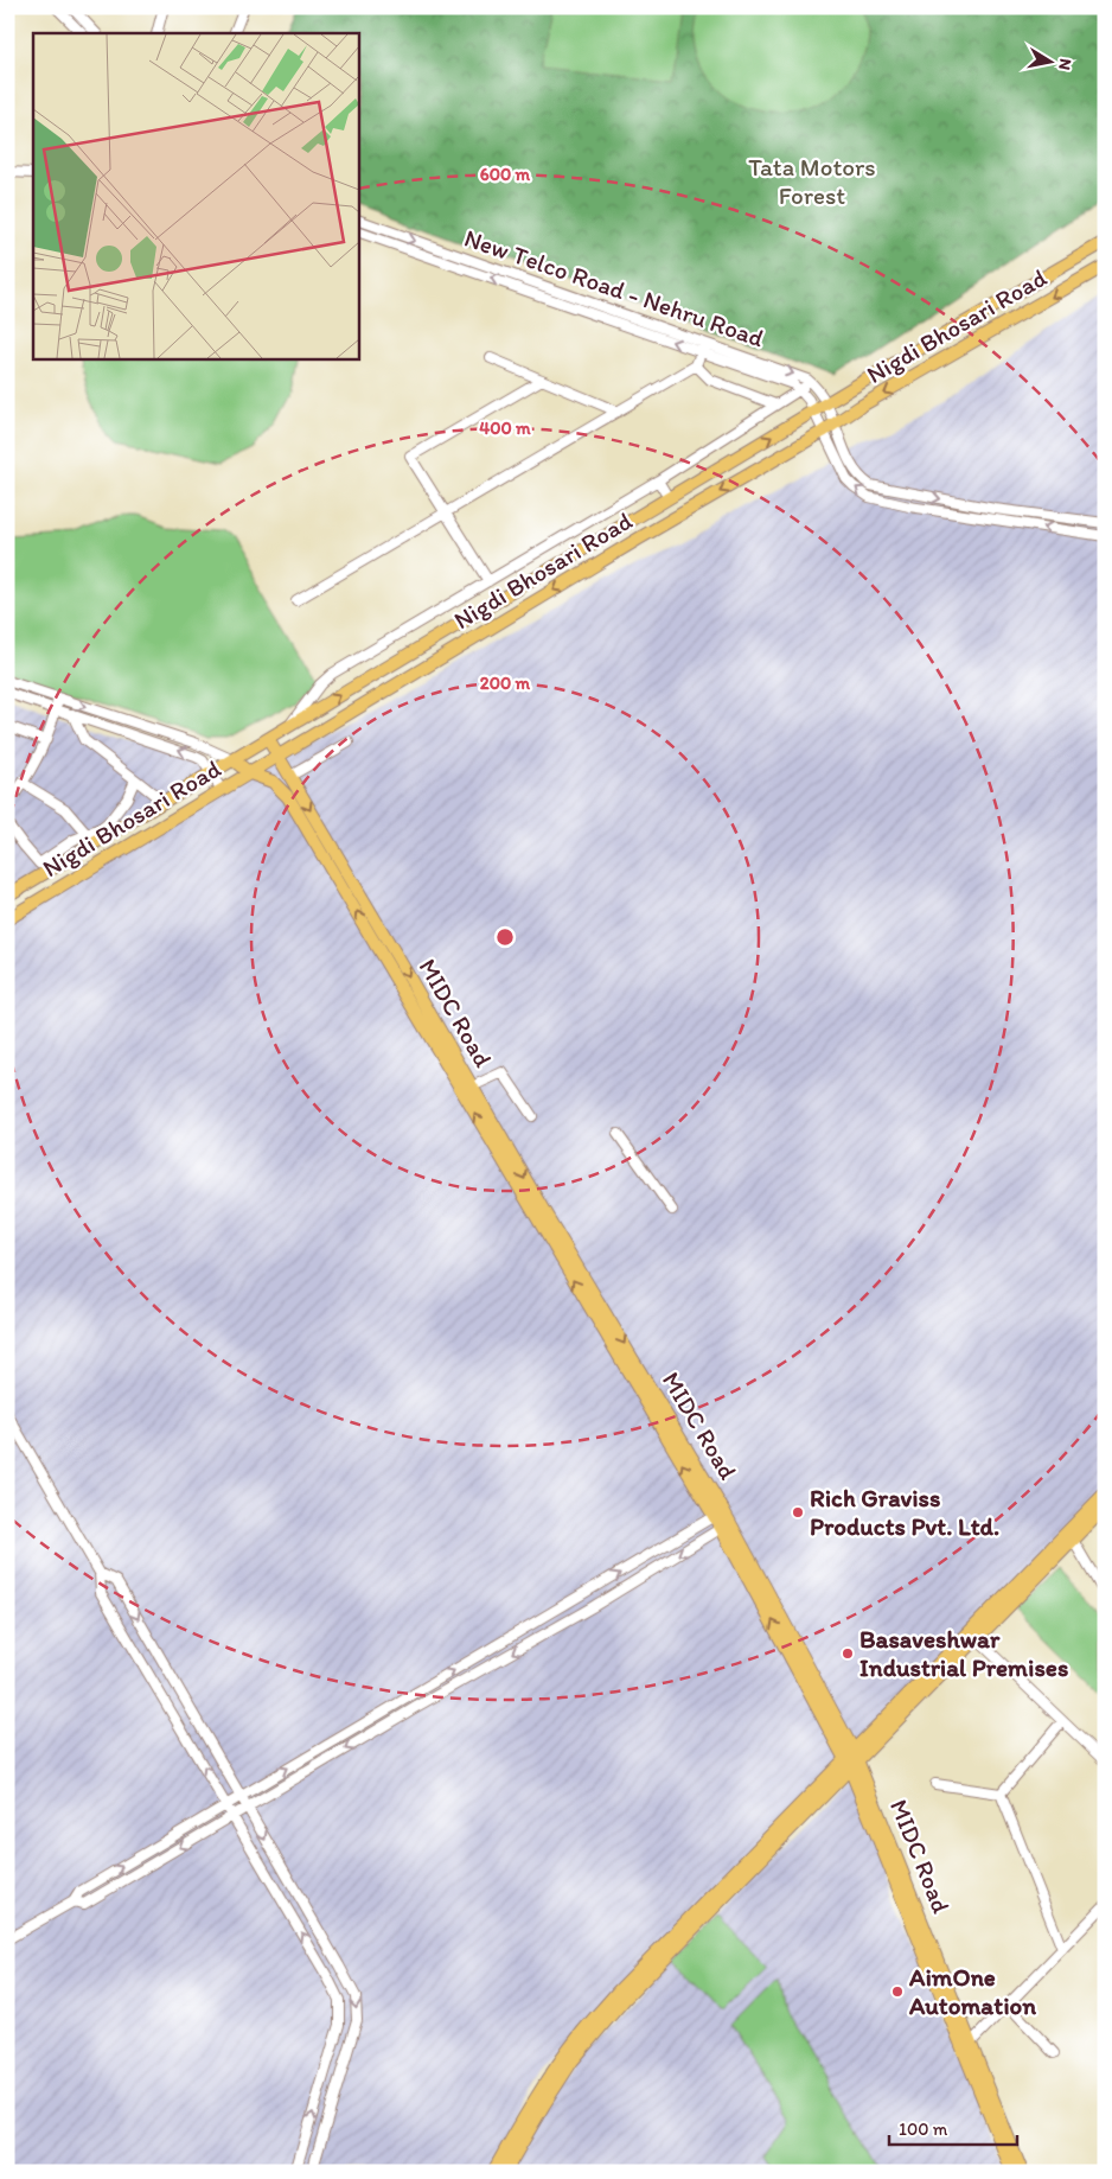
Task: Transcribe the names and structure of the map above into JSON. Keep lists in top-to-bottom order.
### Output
{
  "streets": {
    "main road": ["Nigdi Bhosari Road", "MIDC Road"],
    "street": ["New Telco Road - Nehru Road"]
  },
  "crossings": [
    ["New Telco Road - Nehru Road", "Nigdi Bhosari Road"],
    ["Nigdi Bhosari Road", "MIDC Road"]
  ],
  "parks": ["Tata Motors Forest"],
  "places": ["Rich Graviss Products Pvt. Ltd.", "Basaveshwar Industrial Premises", "AimOne Automation"],
  "scale_bar": "100 m",
  "north": "right",
  "rings": ["600 m", "400 m", "200 m"]
}
